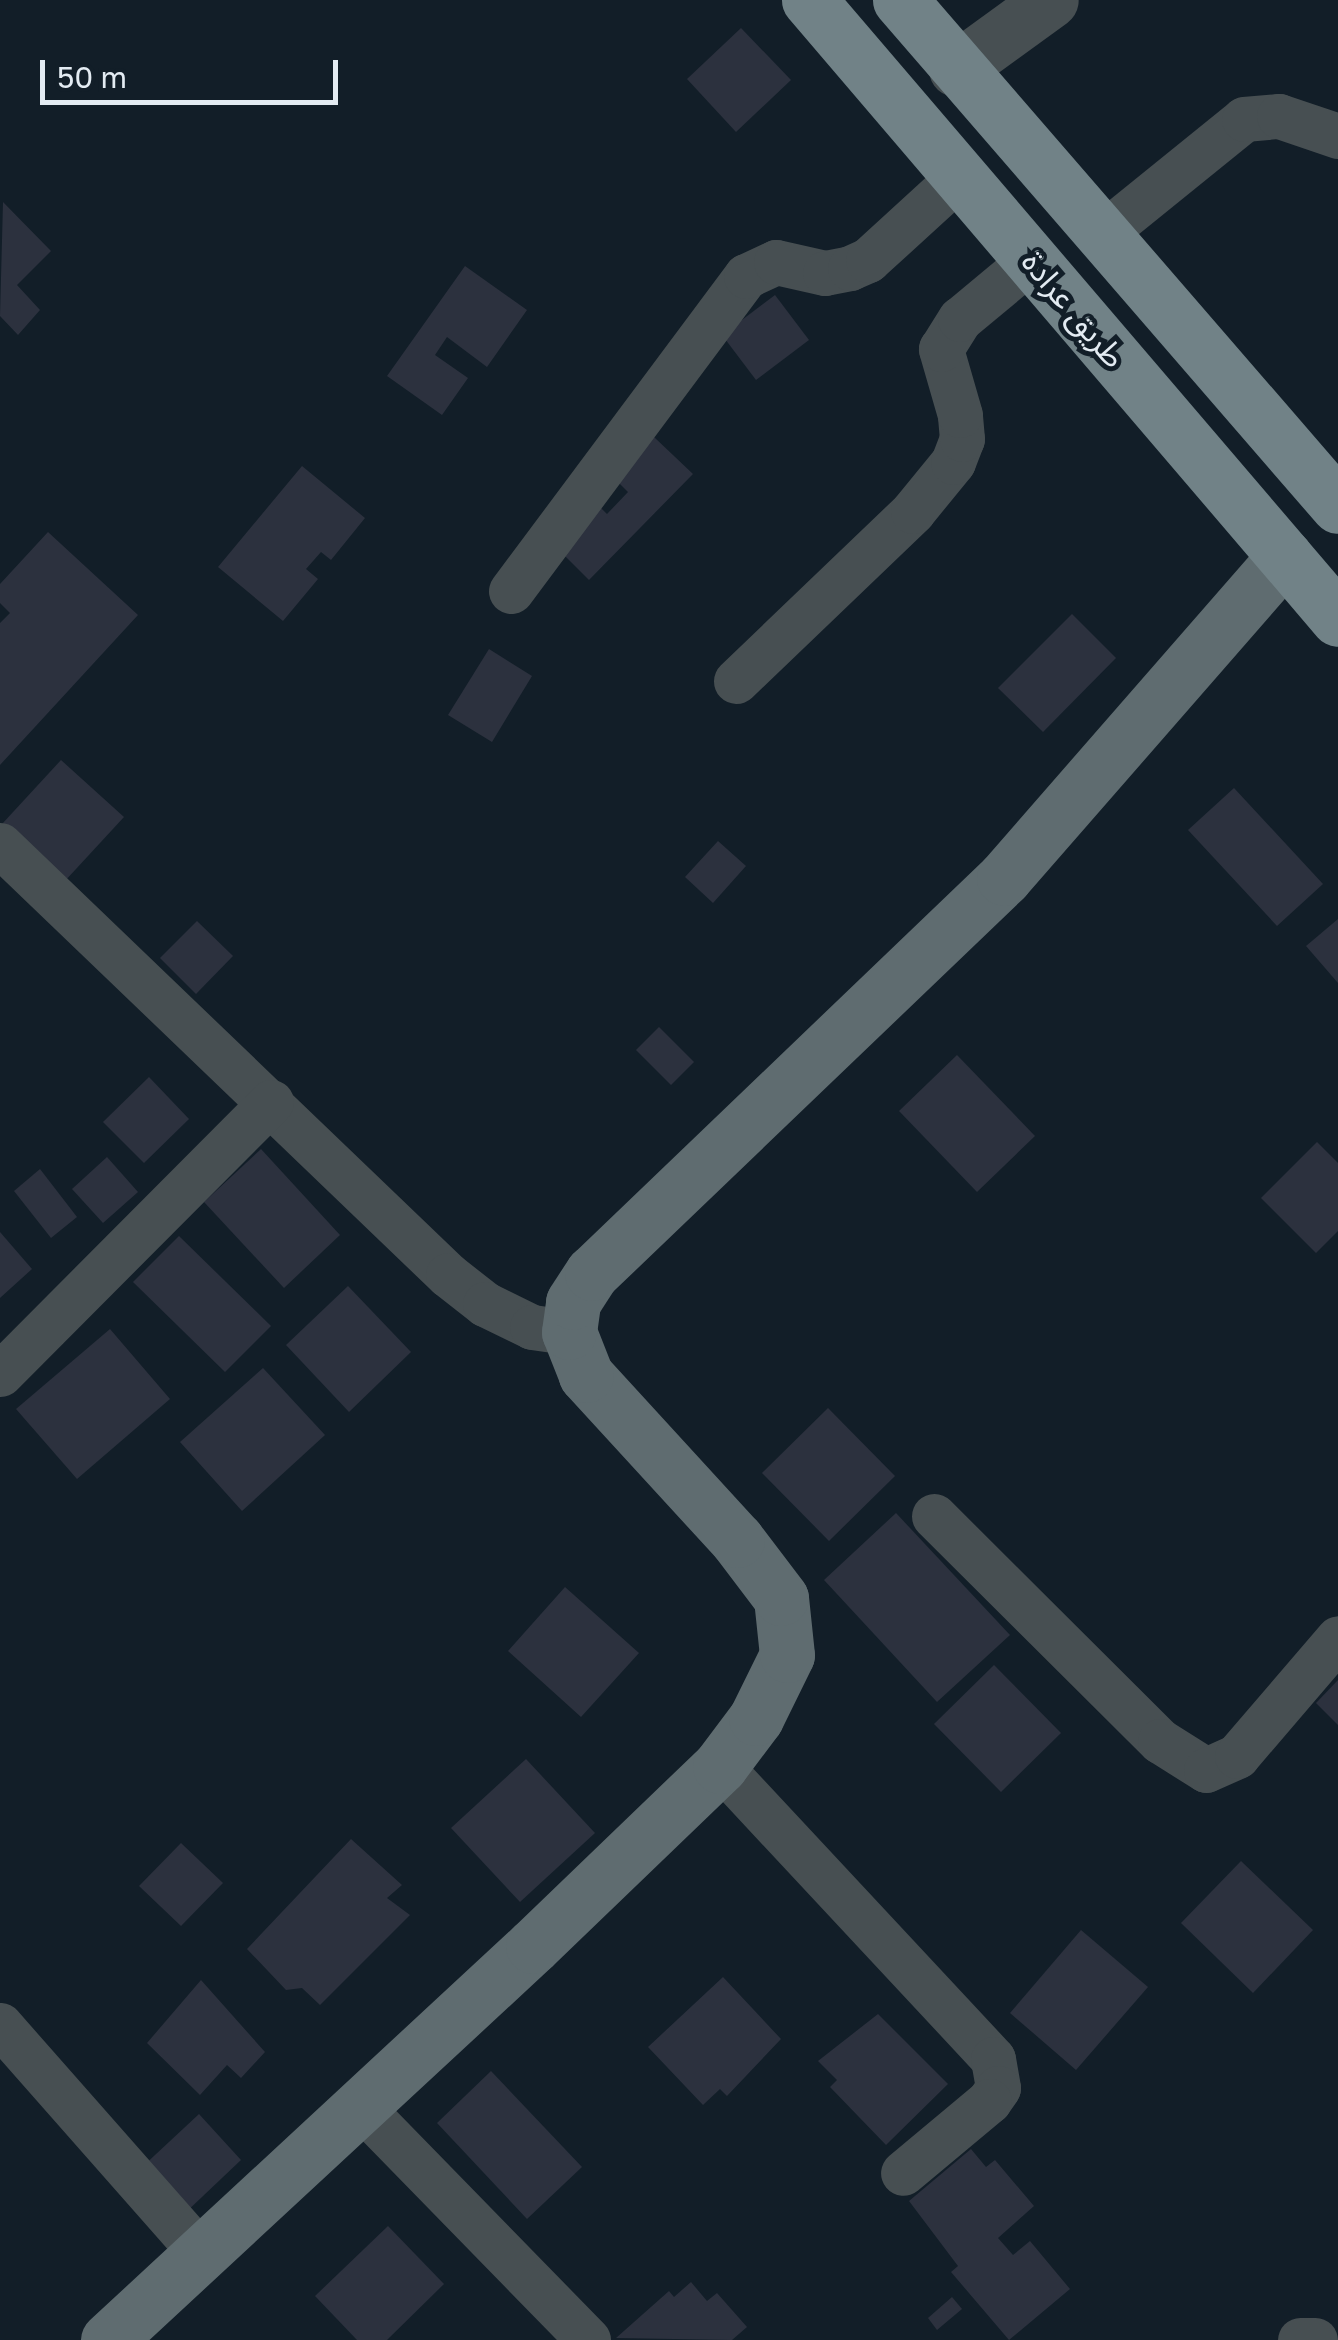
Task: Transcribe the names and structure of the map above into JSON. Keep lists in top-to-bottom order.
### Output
{
  "streets": {
    "main road": ["طريق عرادة"]
  },
  "scale_bar": "50 m"
}
